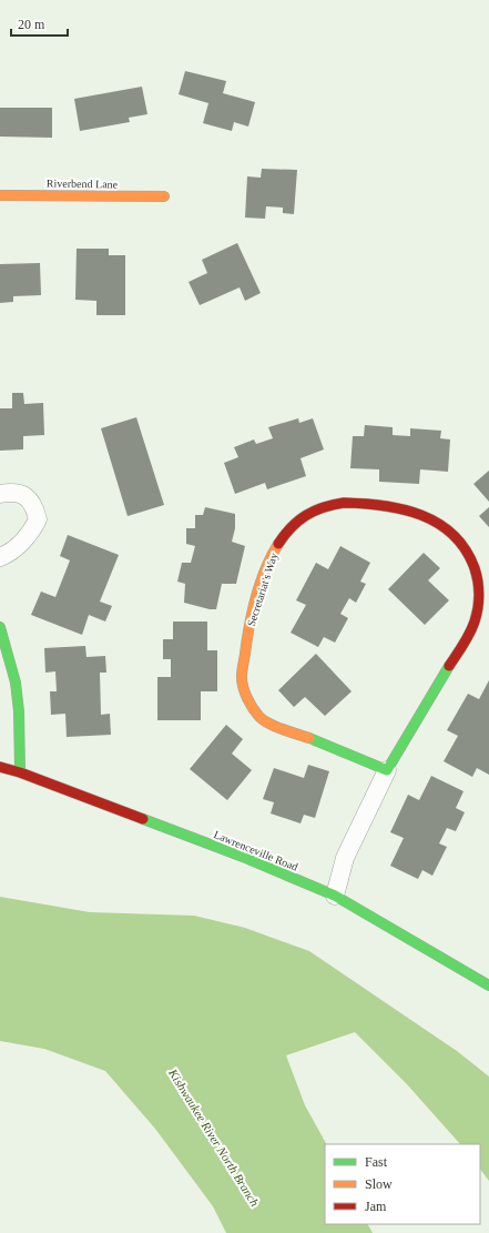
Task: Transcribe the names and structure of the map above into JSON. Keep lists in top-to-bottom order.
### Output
{
  "streets": {
    "street": ["Riverbend Lane", "Secretariat's Way", "Lawrenceville Road"]
  },
  "crossings": [
    ["Secretariat's Way", "Lawrenceville Road"]
  ],
  "water": ["Kishwaukee River North Branch"],
  "legend": ["Fast", "Slow", "Jam"],
  "scale_bar": "20 m"
}
